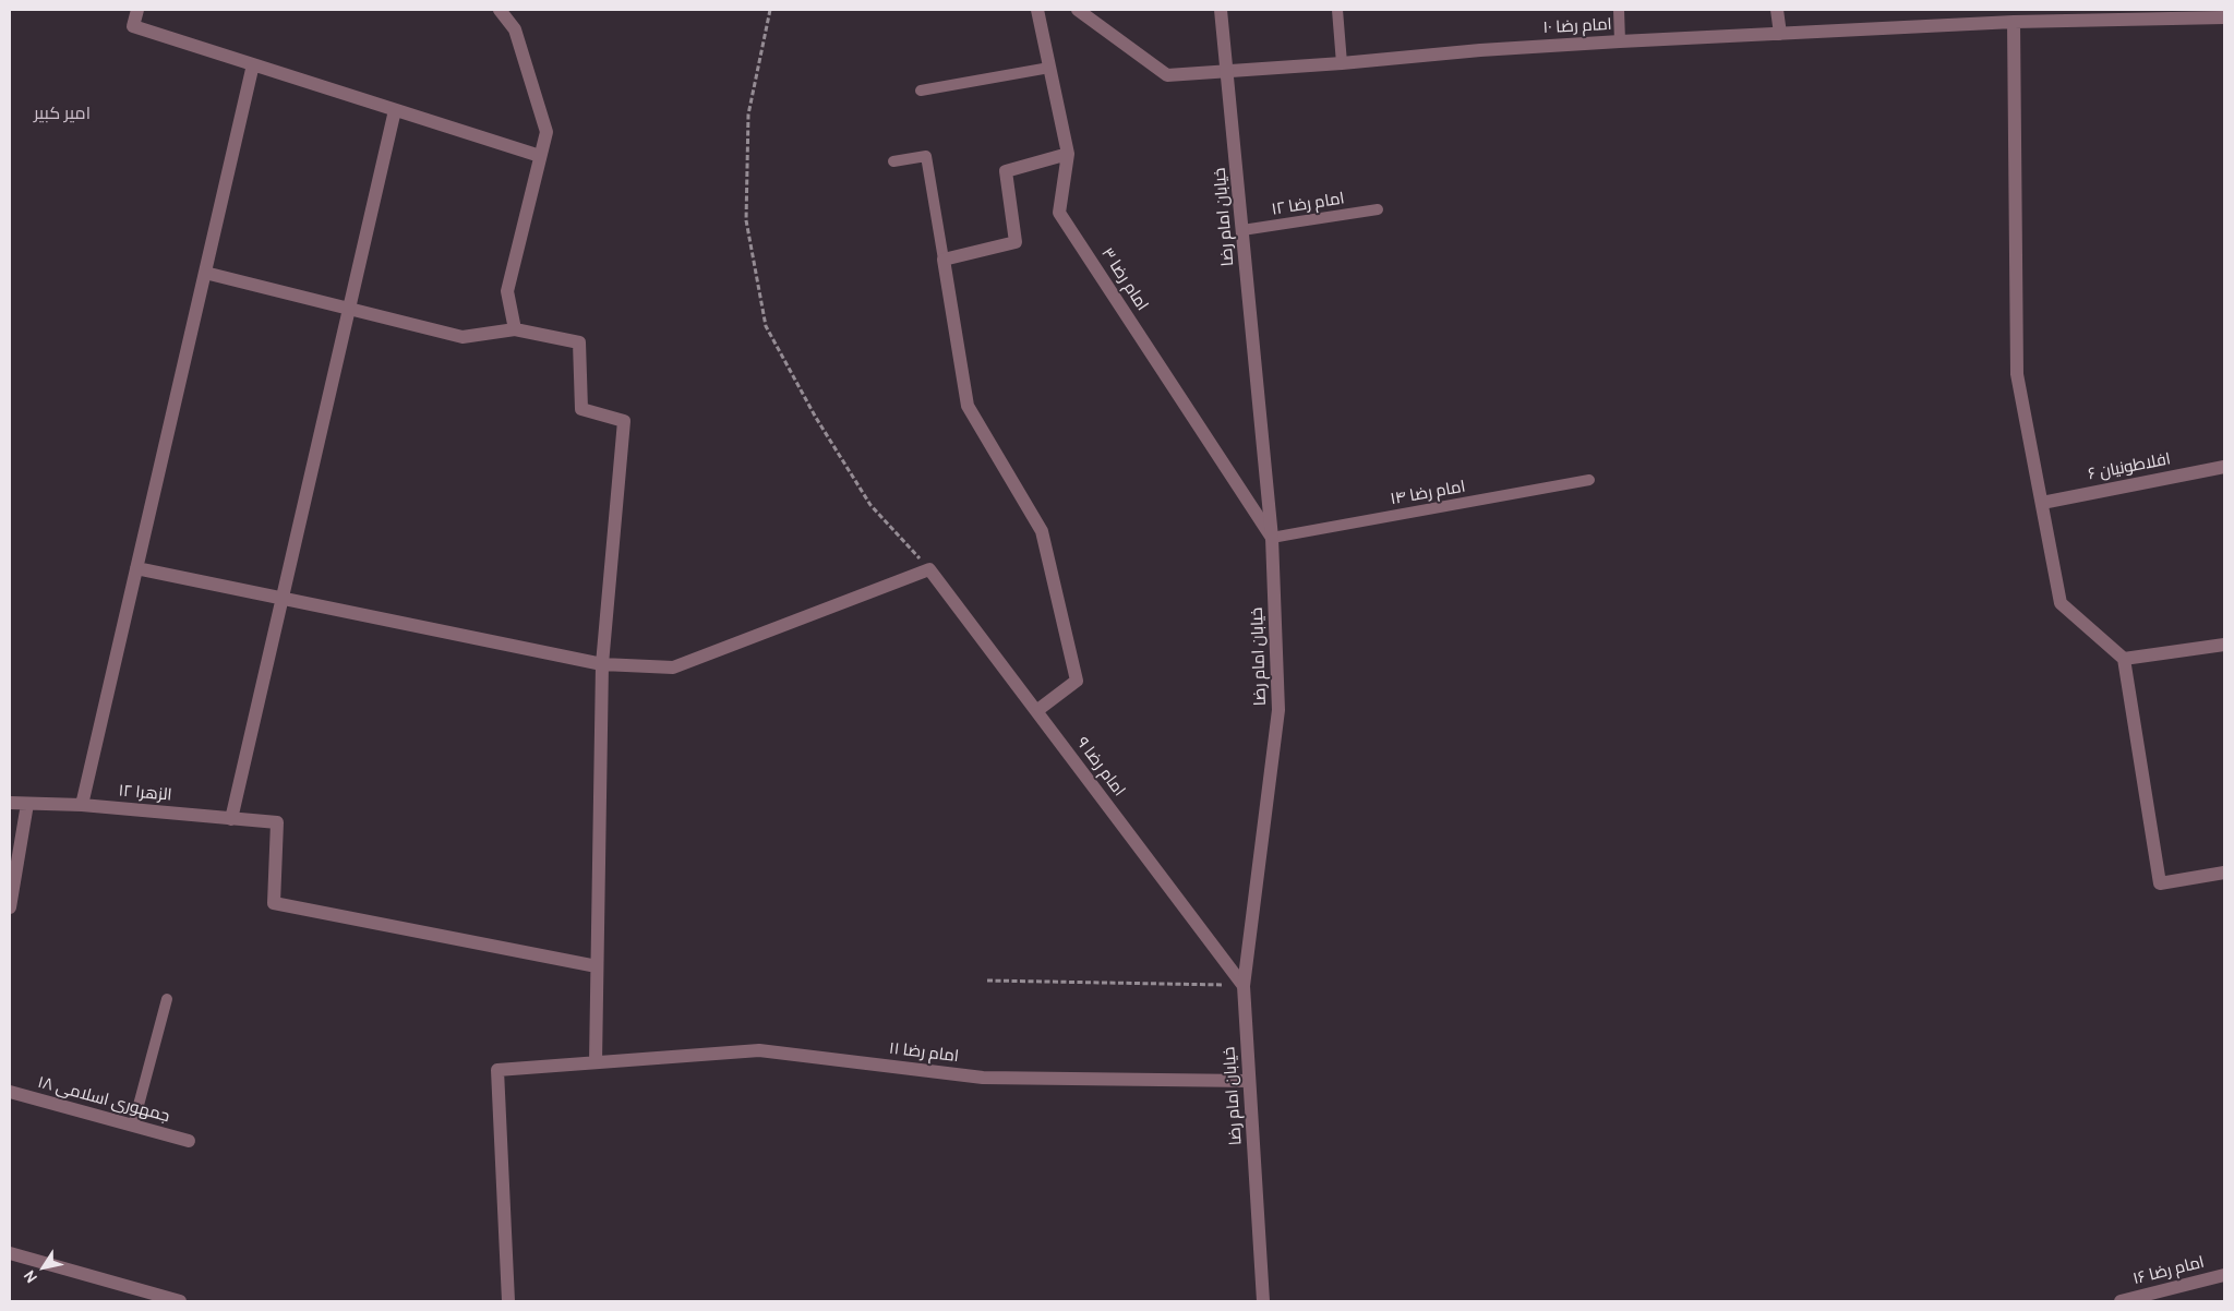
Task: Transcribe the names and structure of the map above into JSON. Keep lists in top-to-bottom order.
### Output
{
  "streets": {
    "street": [
      "امام رضا ۱۰",
      "خیابان امام رضا",
      "امام رضا ۳",
      "افلاطونیان ۶",
      "امام رضا ۹",
      "الزهرا ۱۲",
      "امام رضا ۱۱",
      "جمهوری اسلامی ۱۸",
      "امام رضا ۱۶"
    ],
    "lane": ["امام رضا ۱۲", "امام رضا ۱۴"]
  },
  "crossings": [
    ["امام رضا ۱۰", "خیابان امام رضا"],
    ["امام رضا ۱۲", "خیابان امام رضا"],
    ["خیابان امام رضا", "امام رضا ۳"],
    ["خیابان امام رضا", "امام رضا ۱۴"],
    ["خیابان امام رضا", "امام رضا ۹"],
    ["خیابان امام رضا", "امام رضا ۱۱"],
    ["امام رضا ۳", "امام رضا ۱۴"]
  ],
  "districts": ["امیر کبیر"],
  "north": "bottom left"
}
